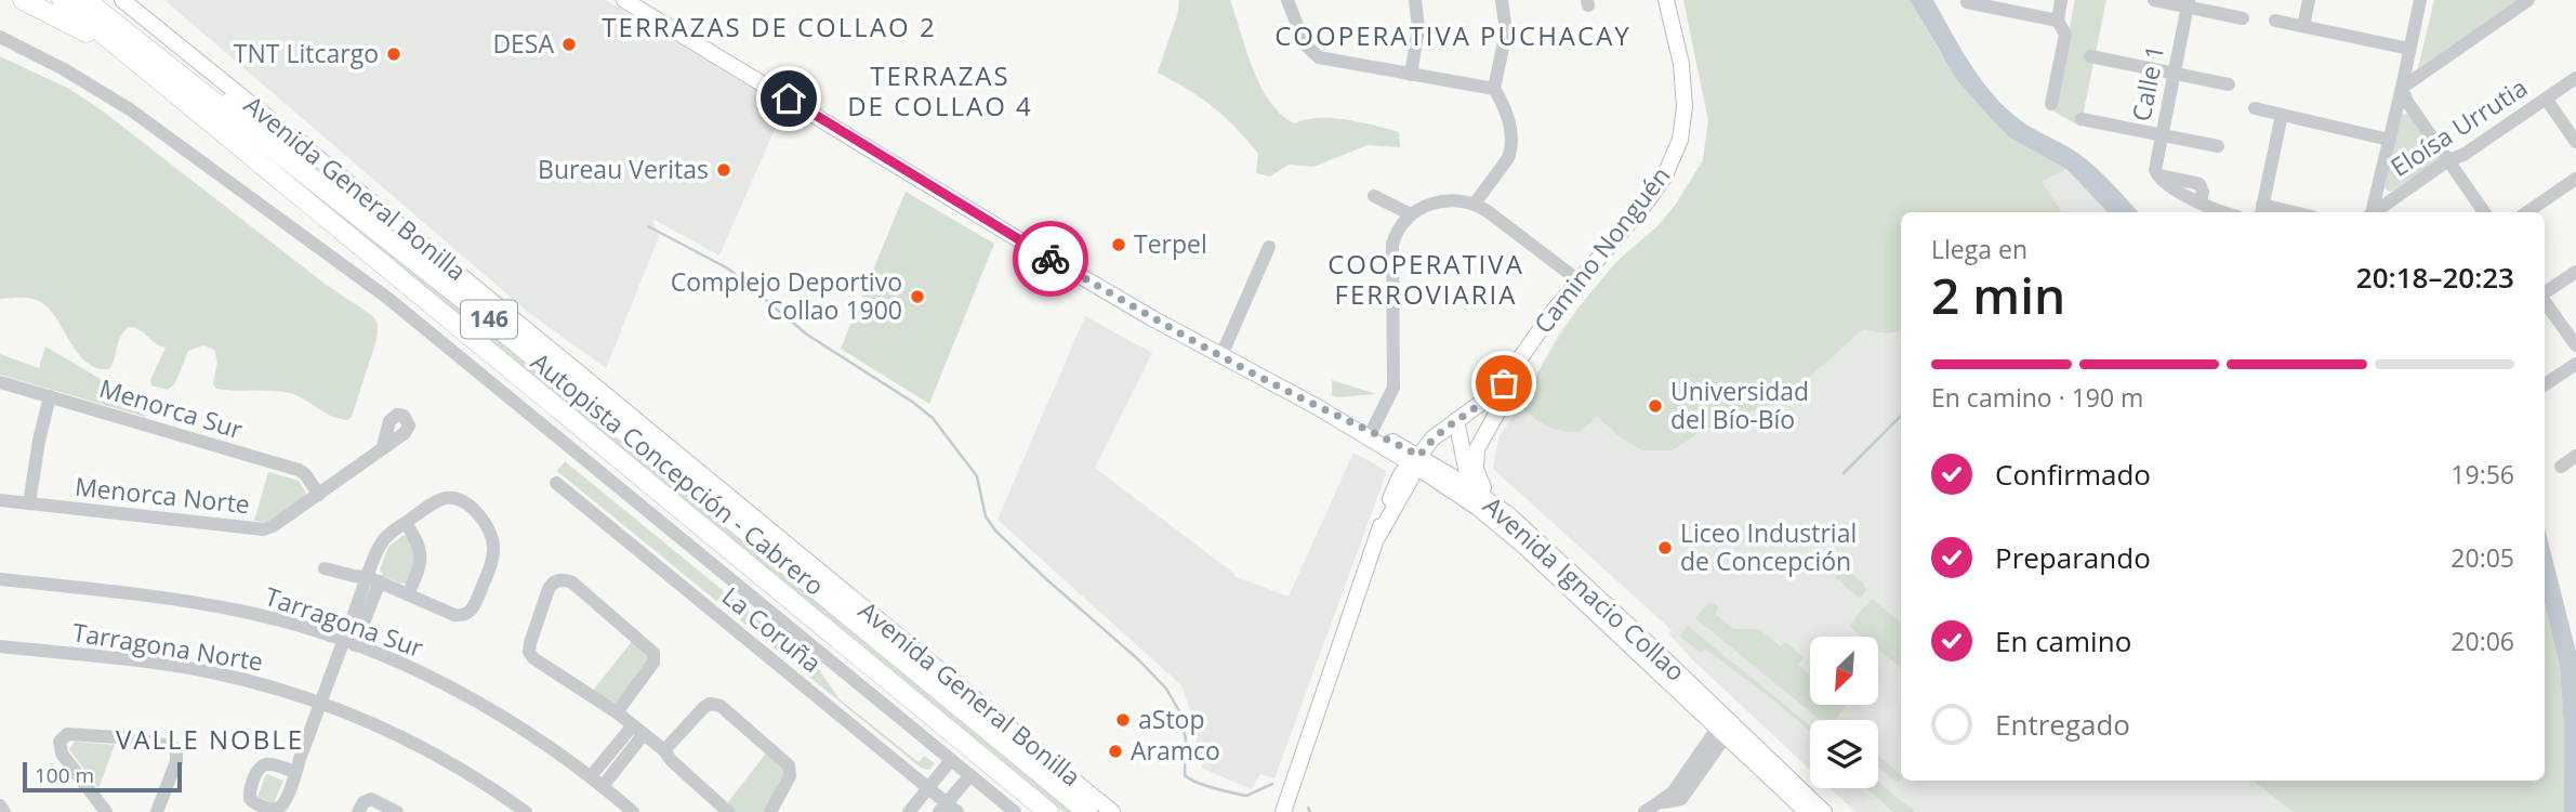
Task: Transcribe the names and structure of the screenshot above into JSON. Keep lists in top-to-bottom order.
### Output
{
  "streets": {
    "highway": ["146", "Autopista Concepción - Cabrero"],
    "main road": ["Avenida General Bonilla", "Camino Nonguén", "Avenida Ignacio Collao"],
    "street": [
      "Calle 1",
      "Eloísa Urrutia",
      "Menorca Sur",
      "Menorca Norte",
      "Tarragona Sur",
      "La Coruña",
      "Tarragona Norte"
    ]
  },
  "crossings": [
    ["Camino Nonguén", "Avenida Ignacio Collao"],
    ["Menorca Sur", "Menorca Norte"]
  ],
  "districts": [
    "TERRAZAS DE COLLAO 2",
    "COOPERATIVA PUCHACAY",
    "TERRAZAS DE COLLAO 4",
    "COOPERATIVA FERROVIARIA",
    "VALLE NOBLE"
  ],
  "places": [
    "DESA",
    "TNT Litcargo",
    "Bureau Veritas",
    "Terpel",
    "Complejo Deportivo Collao 1900",
    "Universidad del Bío-Bío",
    "Liceo Industrial de Concepción",
    "aStop",
    "Aramco"
  ],
  "scale_bar": "100 m",
  "north": "bottom left",
  "page": {
    "heading": ["2 min", "Llega en", "20:18–20:23"],
    "bar": "En camino · 190 m",
    "list": [
      ["Confirmado", "19:56"],
      ["Preparando", "20:05"],
      ["En camino", "20:06"],
      "Entregado"
    ],
    "scale": "100 m"
  }
}
